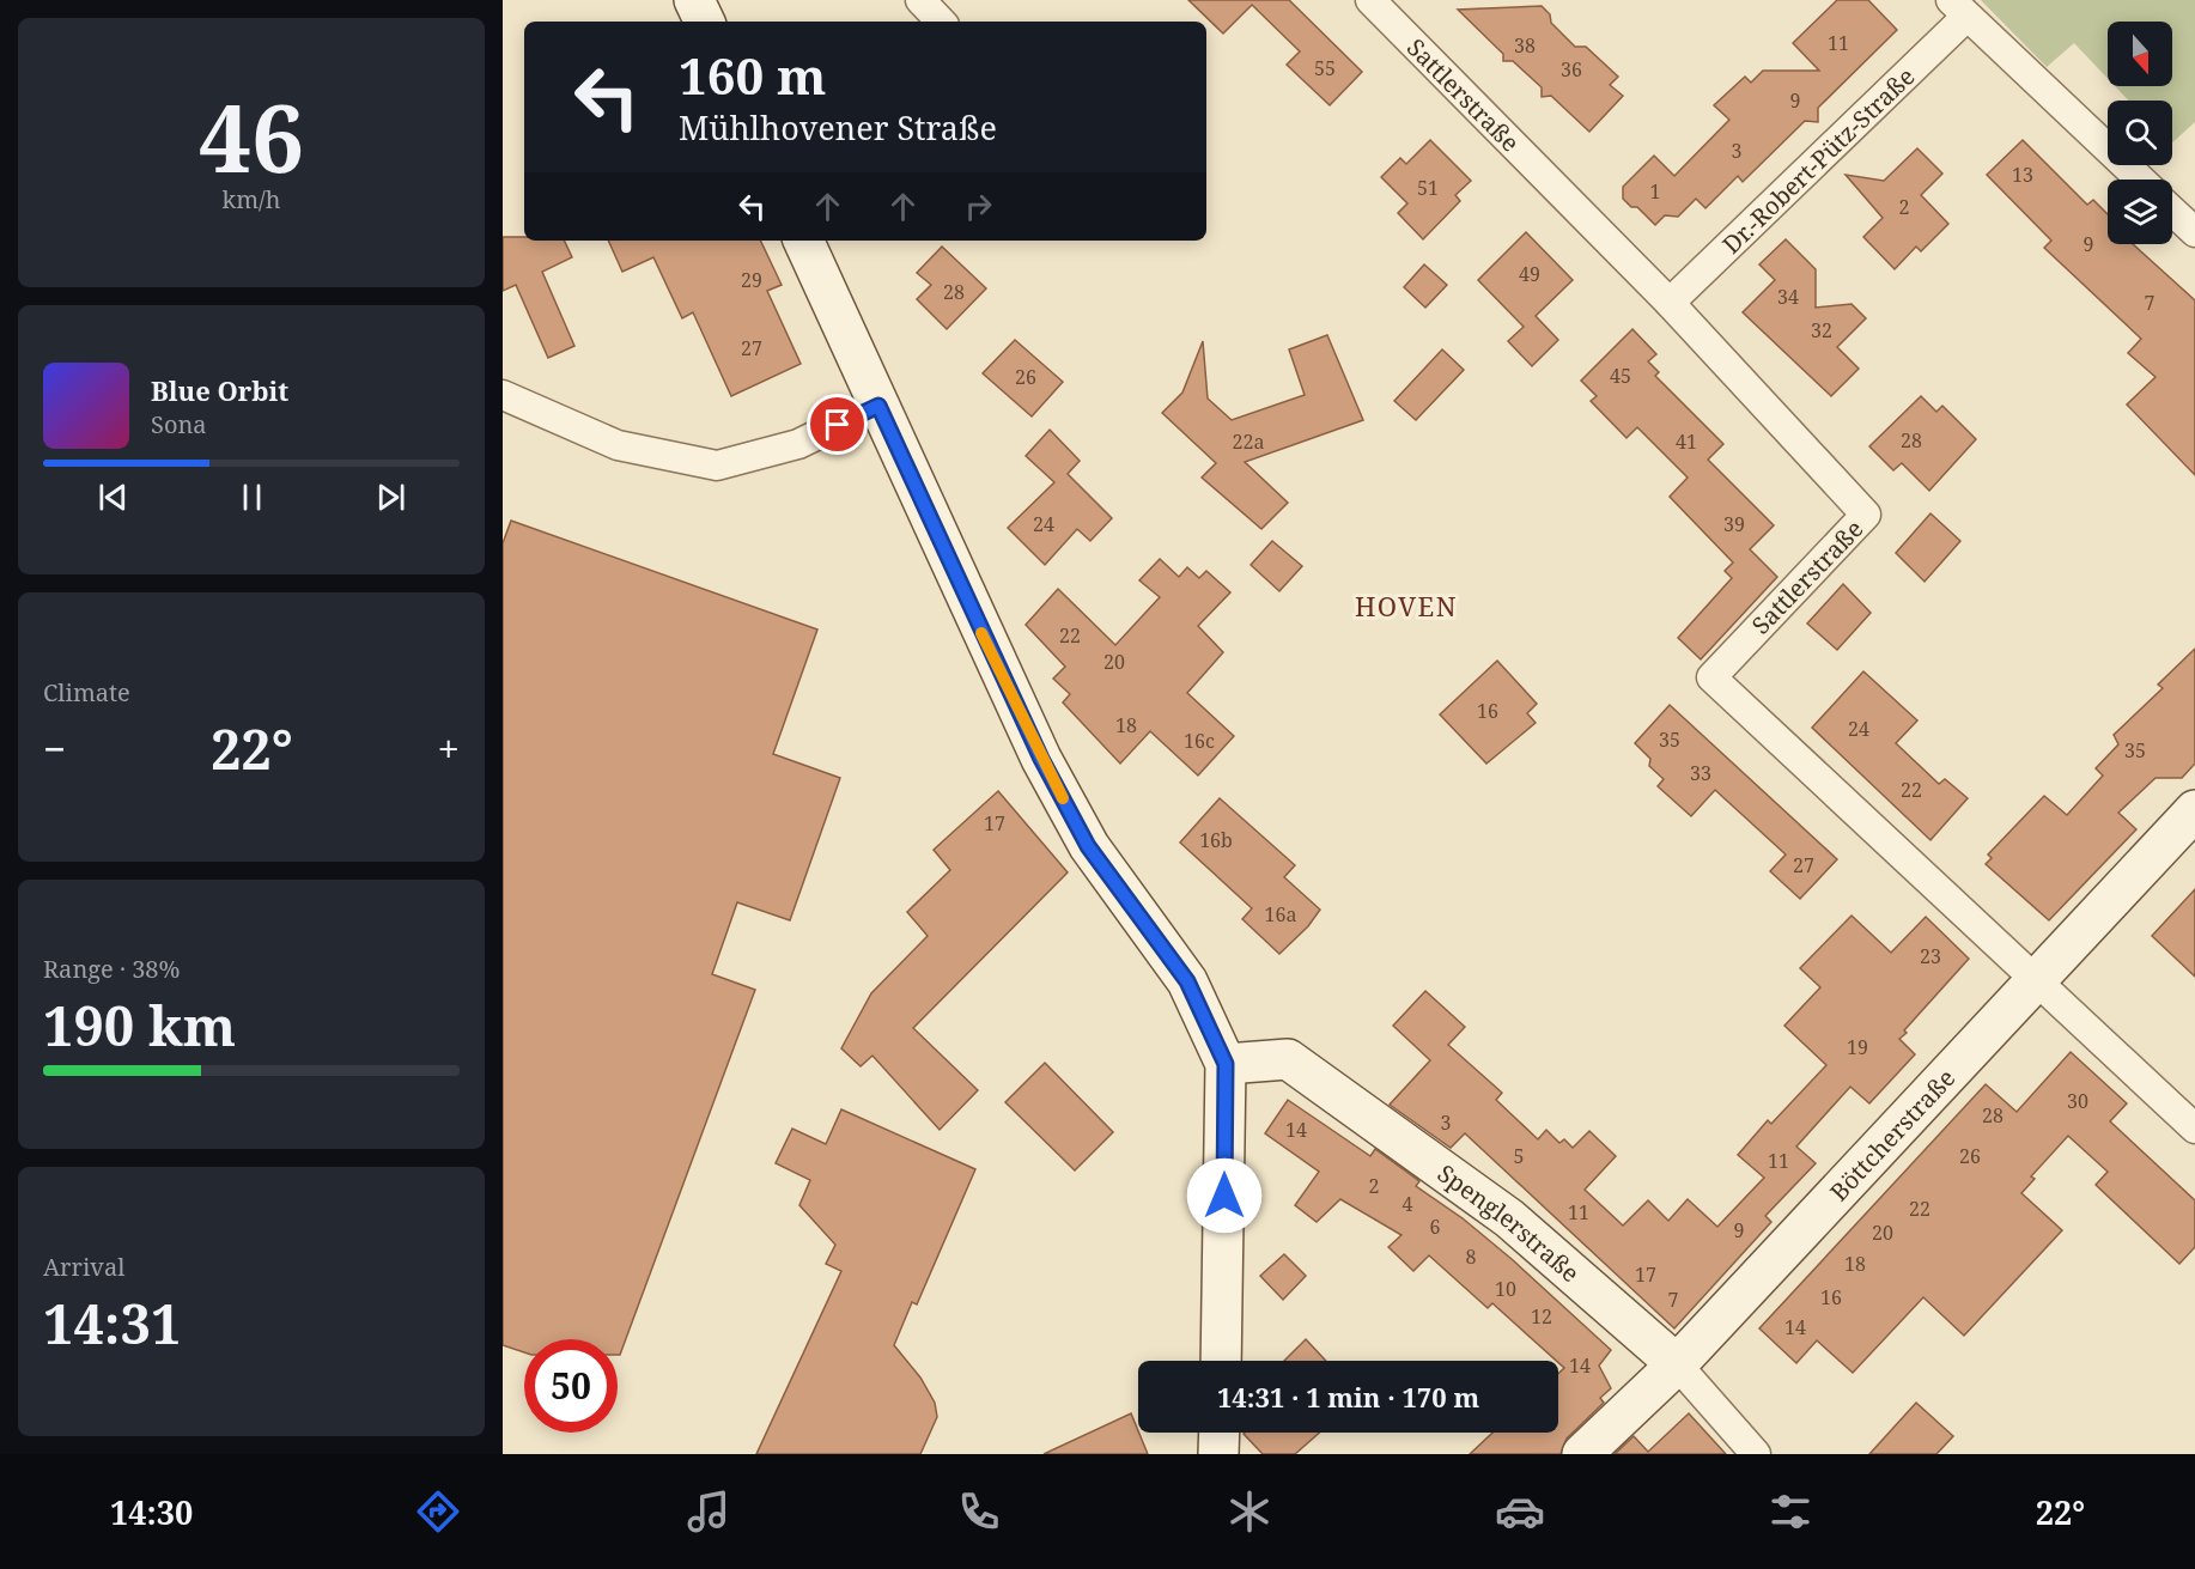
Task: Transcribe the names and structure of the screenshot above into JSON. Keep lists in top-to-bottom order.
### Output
{
  "streets": {
    "main road": ["Böttcherstraße", "Spenglerstraße"],
    "street": ["Sattlerstraße", "Dr.-Robert-Pütz-Straße"]
  },
  "crossings": [
    ["Sattlerstraße", "Dr.-Robert-Pütz-Straße"],
    ["Sattlerstraße", "Böttcherstraße"],
    ["Böttcherstraße", "Spenglerstraße"]
  ],
  "districts": ["HOVEN"],
  "house_numbers": [
    "11",
    "38",
    "55",
    "36",
    "9",
    "3",
    "13",
    "51",
    "1",
    "2",
    "9",
    "49",
    "29",
    "28",
    "34",
    "7",
    "32",
    "27",
    "45",
    "26",
    "28",
    "22a",
    "41",
    "24",
    "39",
    "22",
    "20",
    "16",
    "18",
    "24",
    "35",
    "16c",
    "35",
    "33",
    "22",
    "17",
    "16b",
    "27",
    "16a",
    "23",
    "19",
    "30",
    "28",
    "3",
    "14",
    "5",
    "26",
    "11",
    "2",
    "4",
    "22",
    "11",
    "6",
    "9",
    "20",
    "8",
    "18",
    "17",
    "10",
    "16",
    "7",
    "12",
    "14",
    "14"
  ],
  "north": "bottom",
  "page": {
    "tile": [
      ["46", "km/h"],
      "Climate",
      ["Range · 38%", "190 km"],
      ["Arrival", "14:31"]
    ],
    "turn": ["160 m", "Mühlhovener Straße"],
    "song": ["Blue Orbit", "Sona"],
    "heat": ["−", "22°", "+"],
    "limit": "50",
    "trip": "14:31 · 1 min · 170 m",
    "tabs": ["14:30", "22°"]
  }
}
